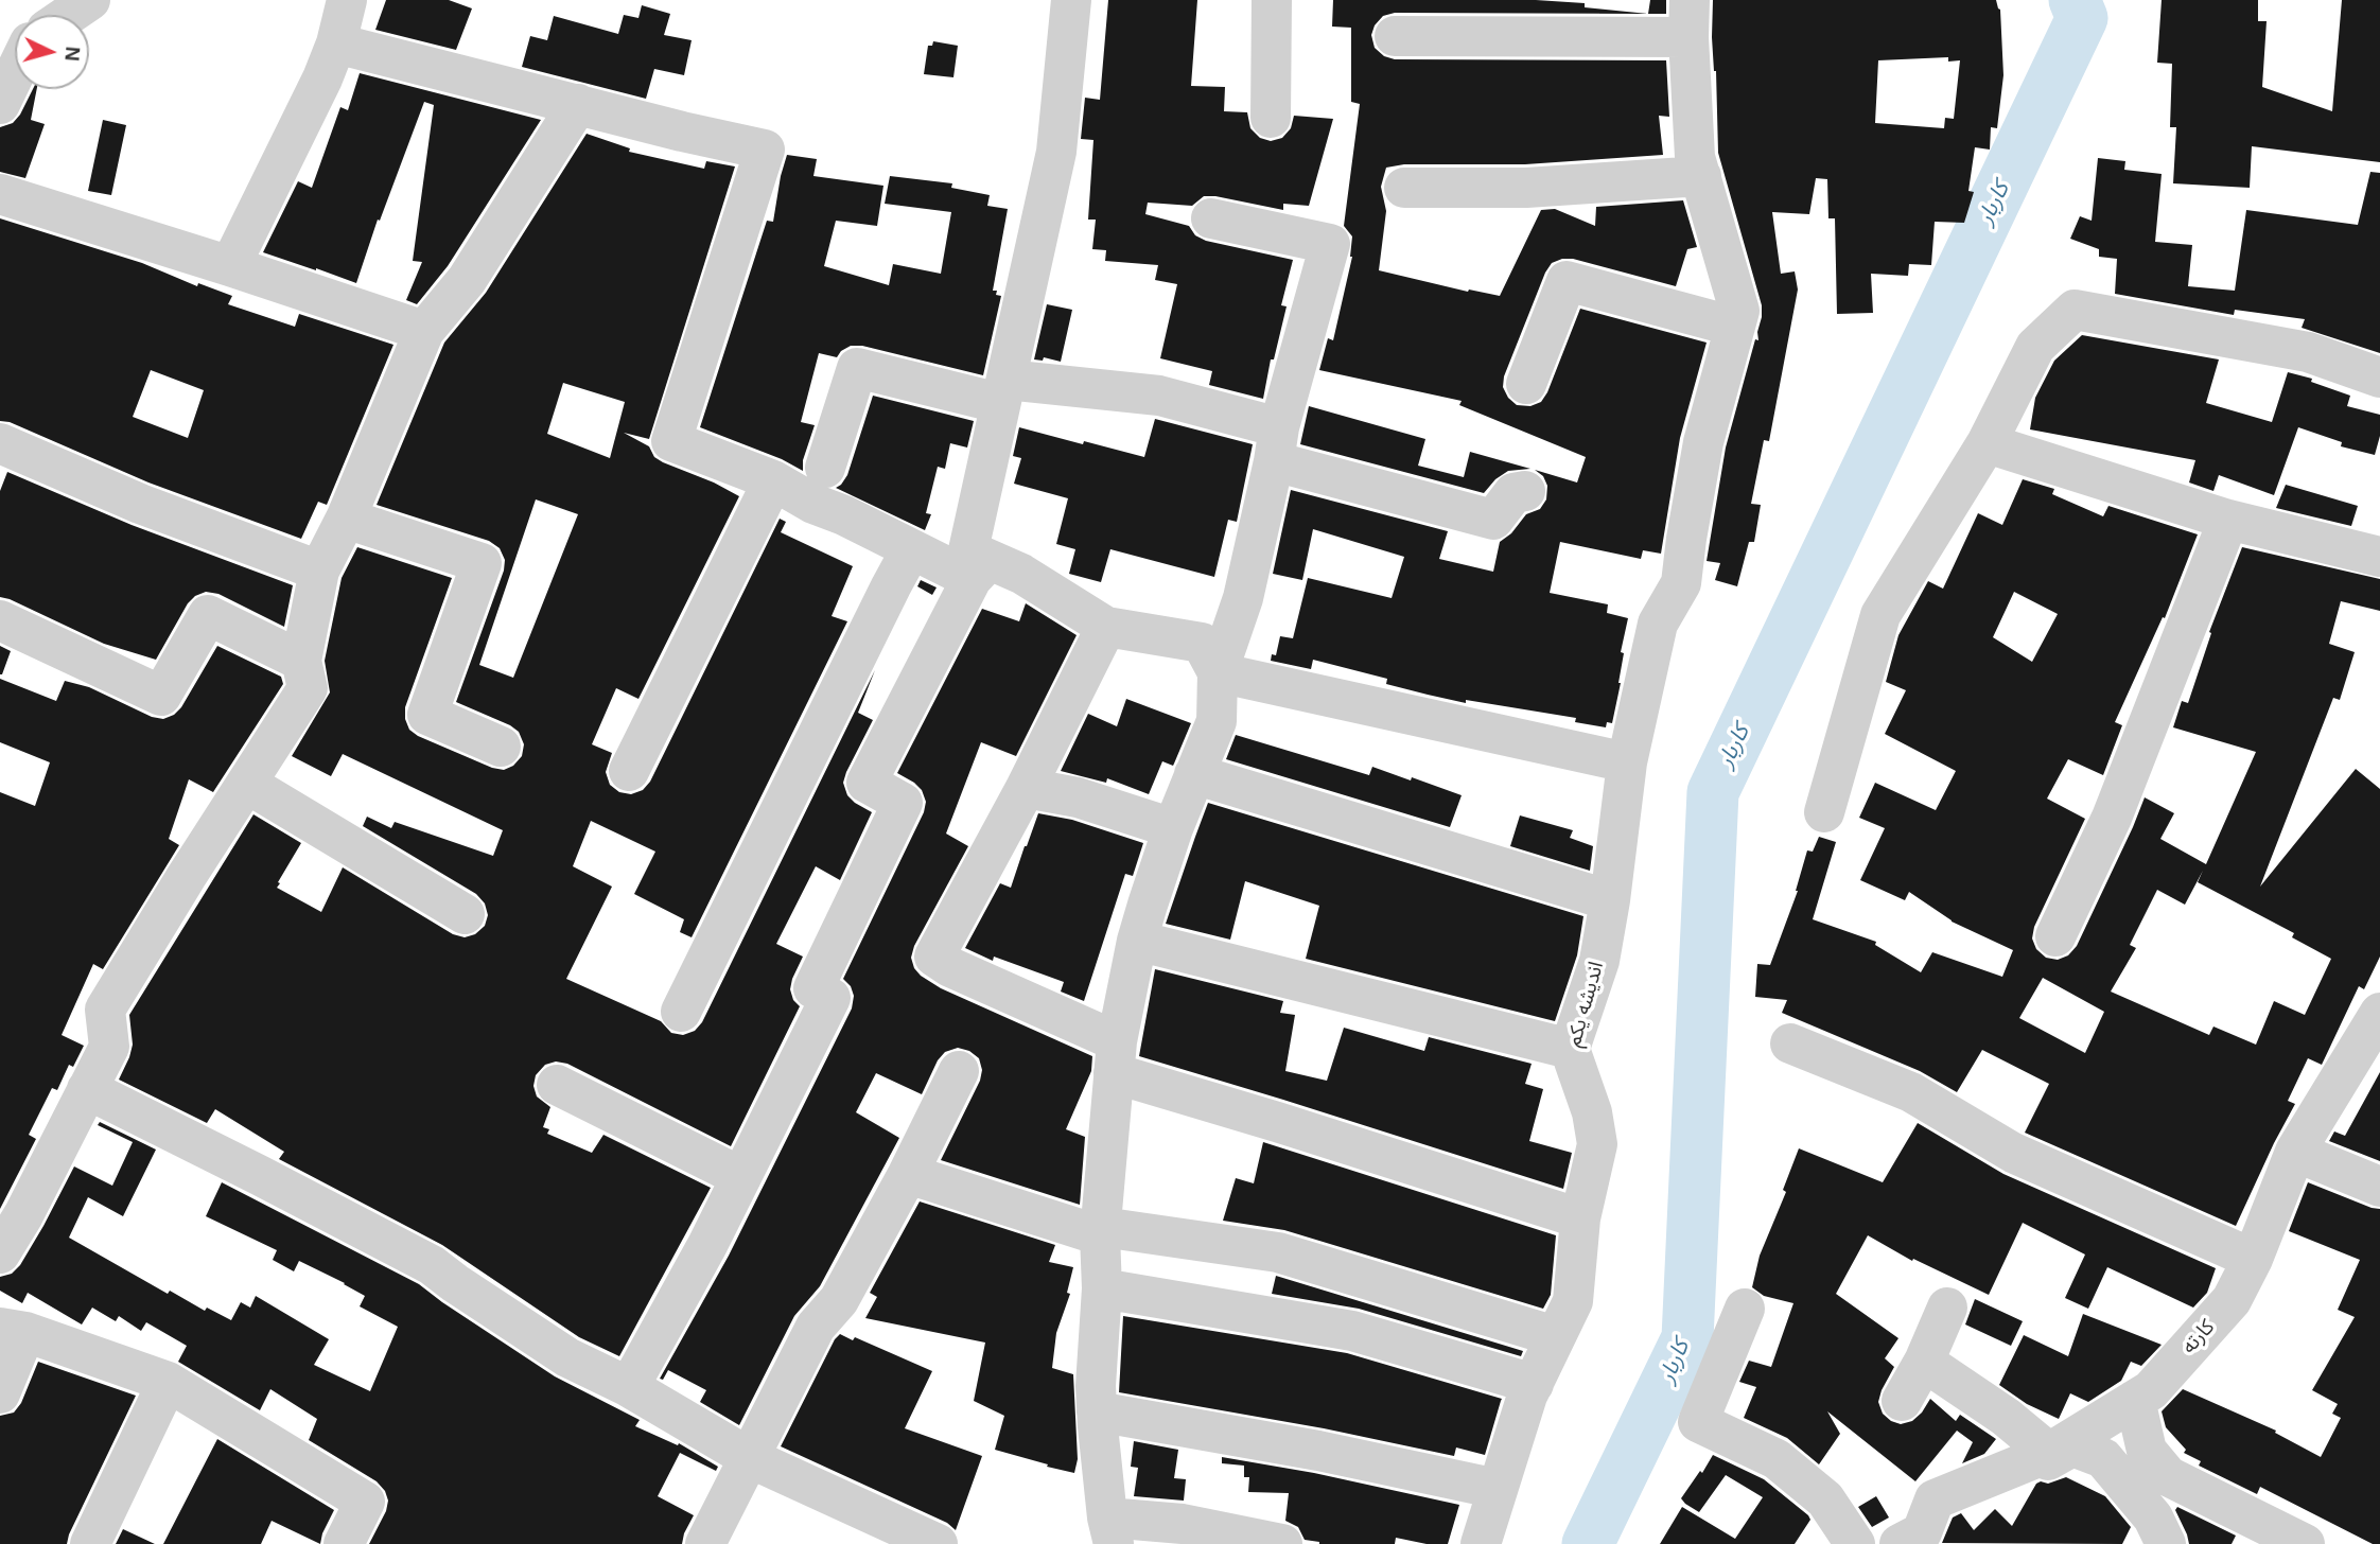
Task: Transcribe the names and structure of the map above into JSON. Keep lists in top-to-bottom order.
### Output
{
  "streets": {
    "street": ["اندیشه یکم", "کارته"]
  },
  "water": ["کاربار"],
  "north": "right"
}
